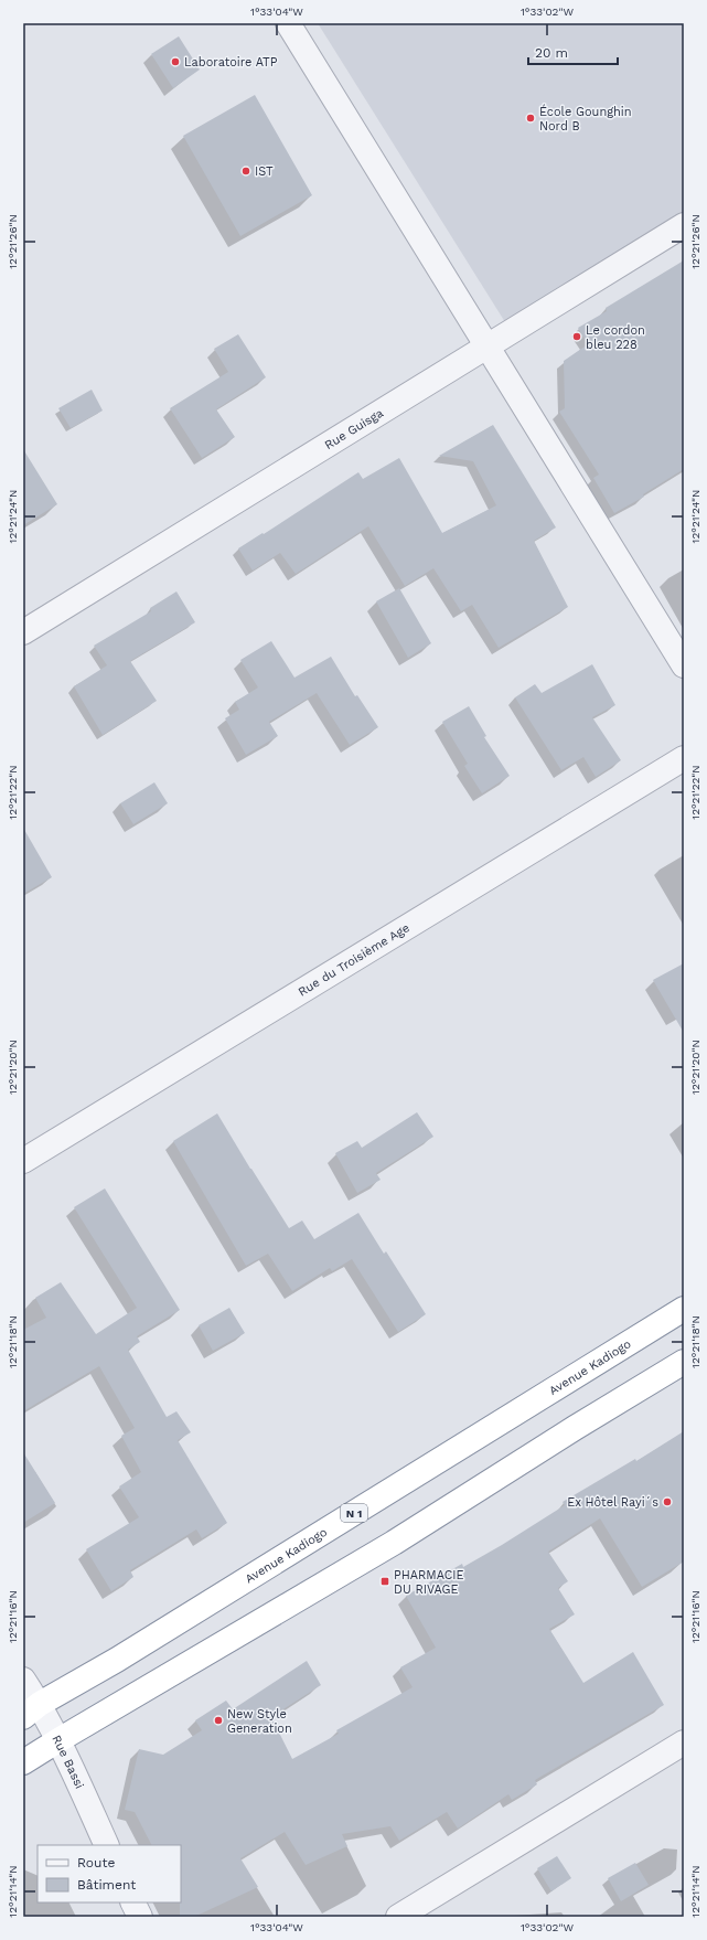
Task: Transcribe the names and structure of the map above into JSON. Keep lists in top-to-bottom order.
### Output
{
  "streets": {
    "highway": ["Avenue Kadiogo", "N 1"],
    "street": ["Rue Guisga", "Rue du Troisième Age", "Rue Bassi"]
  },
  "crossings": [
    ["Avenue Kadiogo", "Rue Bassi"]
  ],
  "places": {
    "other": [
      "Laboratoire ATP",
      "École Gounghin Nord B",
      "IST",
      "Le cordon bleu 228",
      "Ex Hôtel Rayi´s",
      "New Style Generation"
    ],
    "transit": ["PHARMACIE DU RIVAGE"]
  },
  "legend": ["Route", "Bâtiment"],
  "scale_bar": "20 m",
  "coordinates": [
    "1°33'04\"W",
    "1°33'02\"W",
    "12°21'26\"N",
    "12°21'24\"N",
    "12°21'22\"N",
    "12°21'20\"N",
    "12°21'18\"N",
    "12°21'16\"N",
    "12°21'14\"N"
  ]
}
